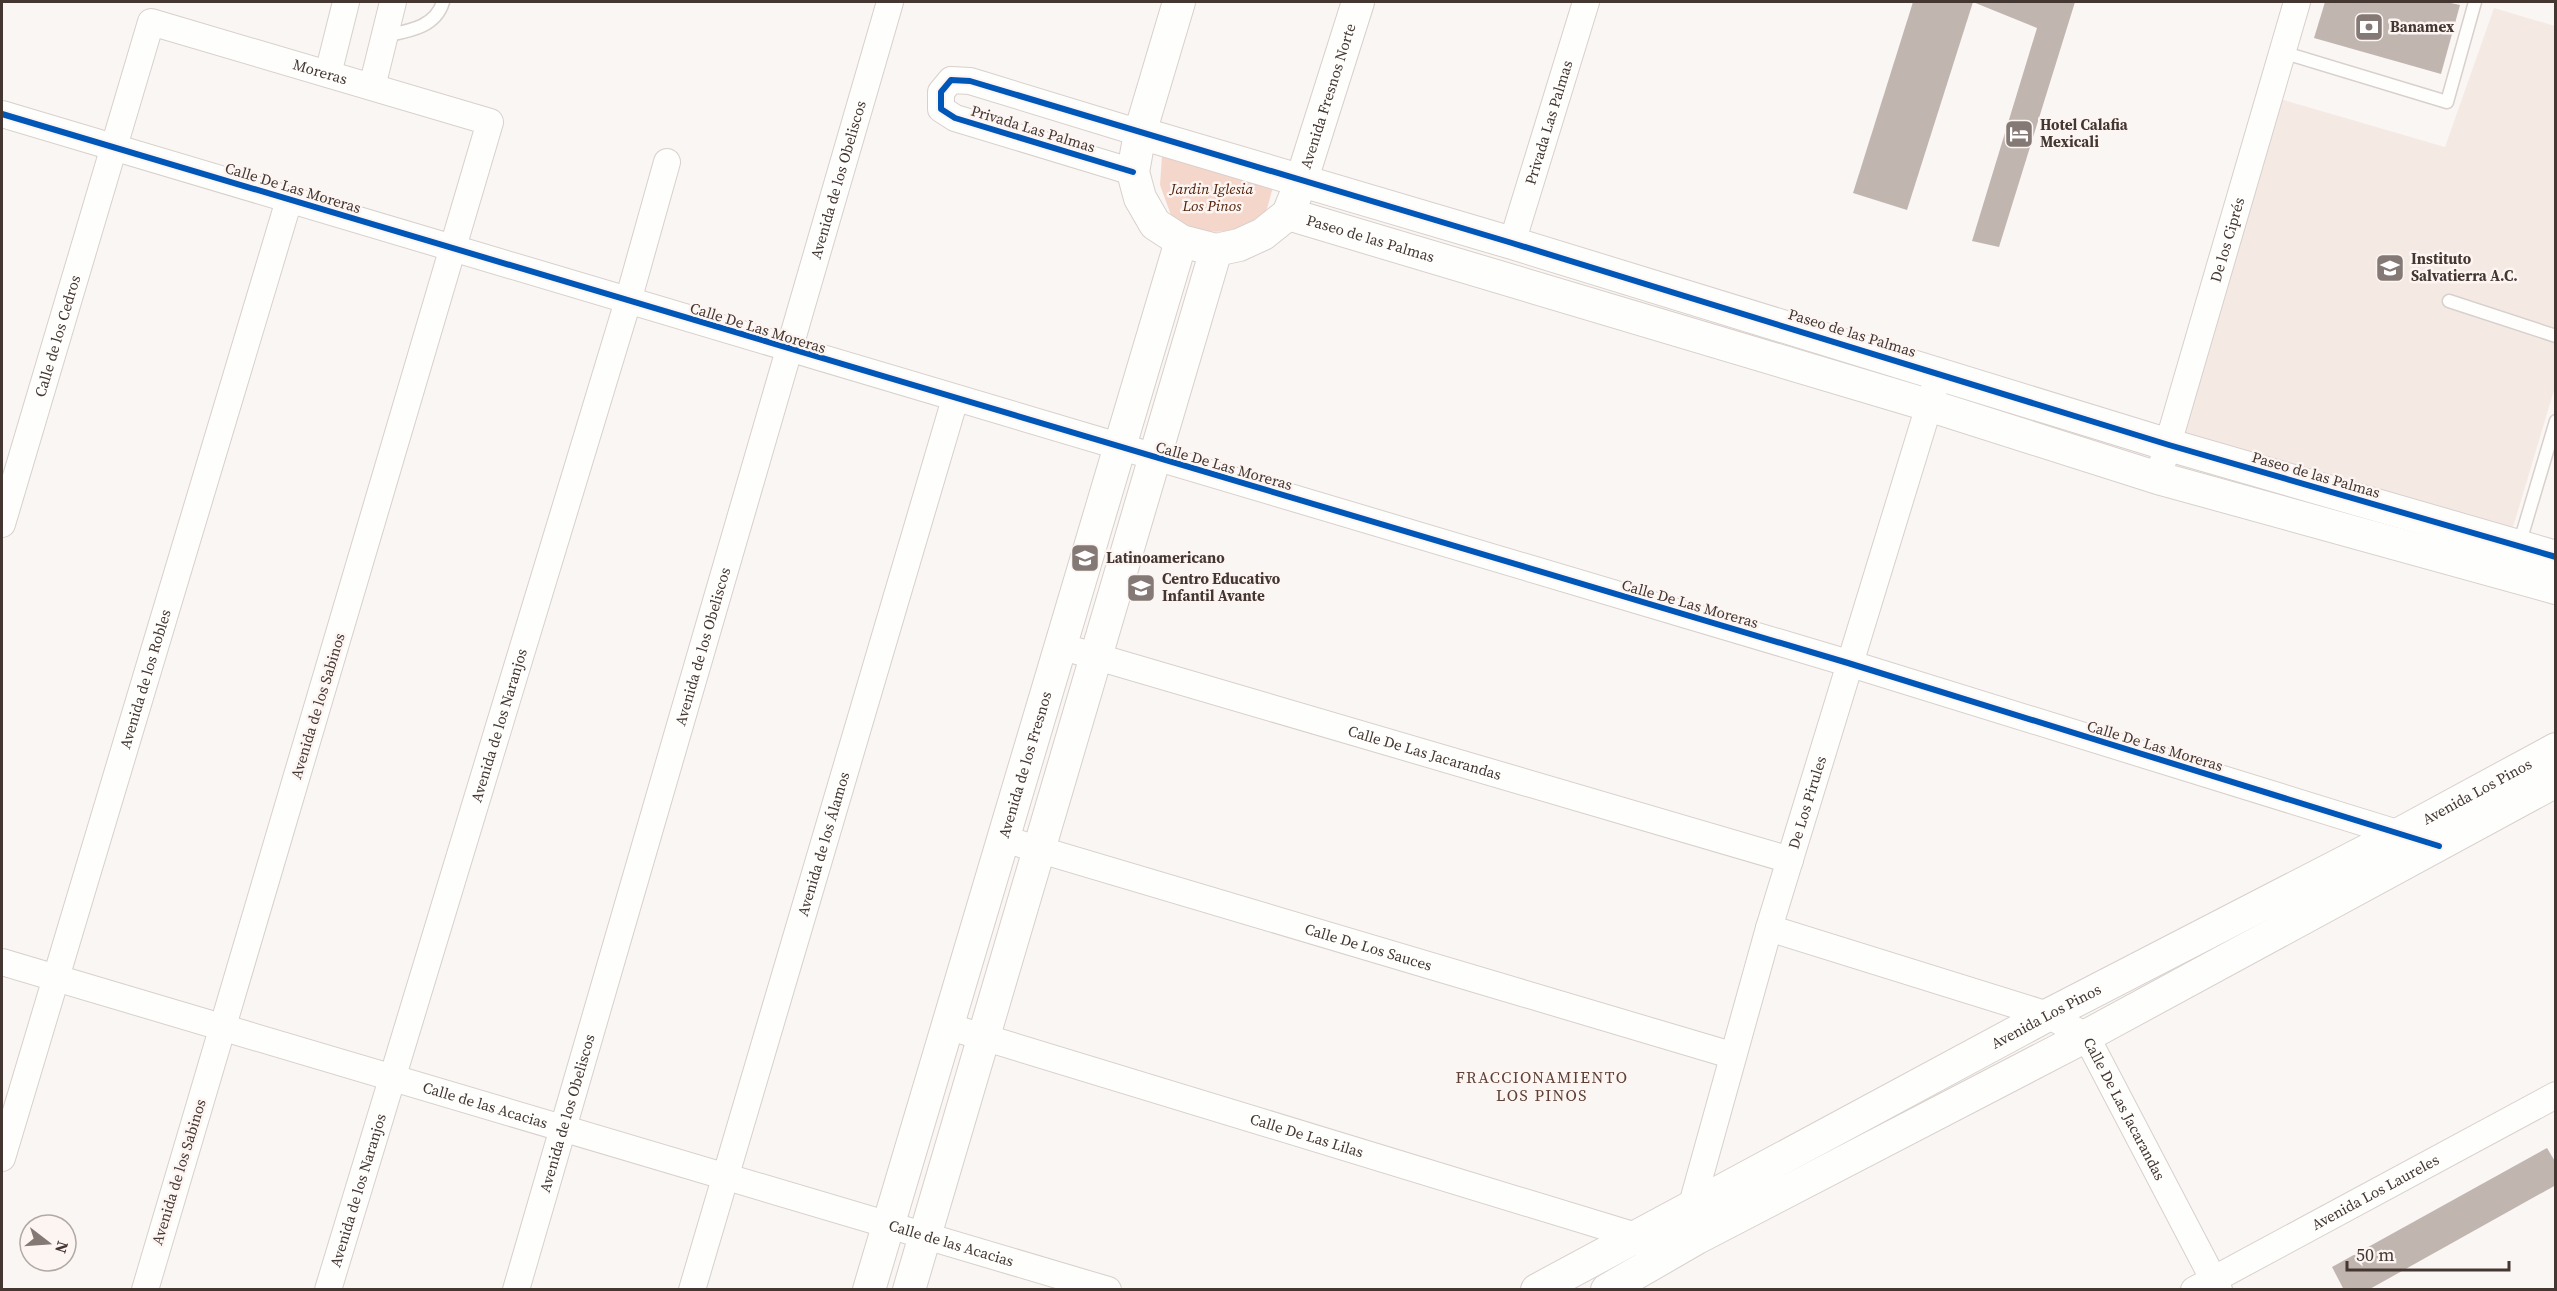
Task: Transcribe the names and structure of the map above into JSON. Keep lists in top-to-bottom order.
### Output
{
  "streets": {
    "street": [
      "Moreras",
      "Avenida Fresnos Norte",
      "Privada Las Palmas",
      "Avenida de los Obeliscos",
      "Calle De Las Moreras",
      "Paseo de las Palmas",
      "De los Ciprés",
      "Calle de los Cedros",
      "Avenida de los Robles",
      "Avenida de los Sabinos",
      "Avenida de los Naranjos",
      "Calle De Las Jacarandas",
      "Avenida de los Fresnos",
      "Avenida Los Pinos",
      "De Los Pirules",
      "Avenida de los Álamos",
      "Calle De Los Sauces",
      "Calle de las Acacias",
      "Calle De Las Lilas",
      "Avenida Los Laureles"
    ]
  },
  "crossings": [
    ["Moreras", "Calle de los Cedros"],
    ["Moreras", "Avenida de los Sabinos"],
    ["Avenida Fresnos Norte", "Privada Las Palmas"],
    ["Avenida Fresnos Norte", "Paseo de las Palmas"],
    ["Avenida Fresnos Norte", "Avenida de los Fresnos"],
    ["Privada Las Palmas", "Paseo de las Palmas"],
    ["Avenida de los Obeliscos", "Calle De Las Moreras"],
    ["Avenida de los Obeliscos", "Calle de las Acacias"],
    ["Calle De Las Moreras", "Calle de los Cedros"],
    ["Calle De Las Moreras", "Avenida de los Robles"],
    ["Calle De Las Moreras", "Avenida de los Sabinos"],
    ["Calle De Las Moreras", "Avenida de los Naranjos"],
    ["Calle De Las Moreras", "Avenida de los Fresnos"],
    ["Calle De Las Moreras", "Avenida Los Pinos"],
    ["Calle De Las Moreras", "De Los Pirules"],
    ["Calle De Las Moreras", "Avenida de los Álamos"],
    ["Paseo de las Palmas", "De los Ciprés"],
    ["Paseo de las Palmas", "De Los Pirules"],
    ["Avenida de los Robles", "Calle de las Acacias"],
    ["Avenida de los Sabinos", "Calle de las Acacias"],
    ["Avenida de los Naranjos", "Calle de las Acacias"],
    ["Calle De Las Jacarandas", "Avenida de los Fresnos"],
    ["Calle De Las Jacarandas", "Avenida Los Pinos"],
    ["Calle De Las Jacarandas", "De Los Pirules"],
    ["Calle De Las Jacarandas", "Avenida Los Laureles"],
    ["Avenida de los Fresnos", "Calle De Los Sauces"],
    ["Avenida de los Fresnos", "Calle de las Acacias"],
    ["Avenida de los Fresnos", "Calle De Las Lilas"],
    ["Avenida Los Pinos", "De Los Pirules"],
    ["Avenida Los Pinos", "Calle De Las Lilas"],
    ["De Los Pirules", "Calle De Los Sauces"],
    ["Avenida de los Álamos", "Calle de las Acacias"]
  ],
  "districts": ["FRACCIONAMIENTO LOS PINOS"],
  "parks": ["Jardin Iglesia Los Pinos"],
  "places": {
    "bank": ["Banamex"],
    "hotel": ["Hotel Calafia Mexicali"],
    "school or university": ["Instituto Salvatierra A.C.", "Latinoamericano", "Centro Educativo Infantil Avante"]
  },
  "scale_bar": "50 m",
  "north": "right"
}
